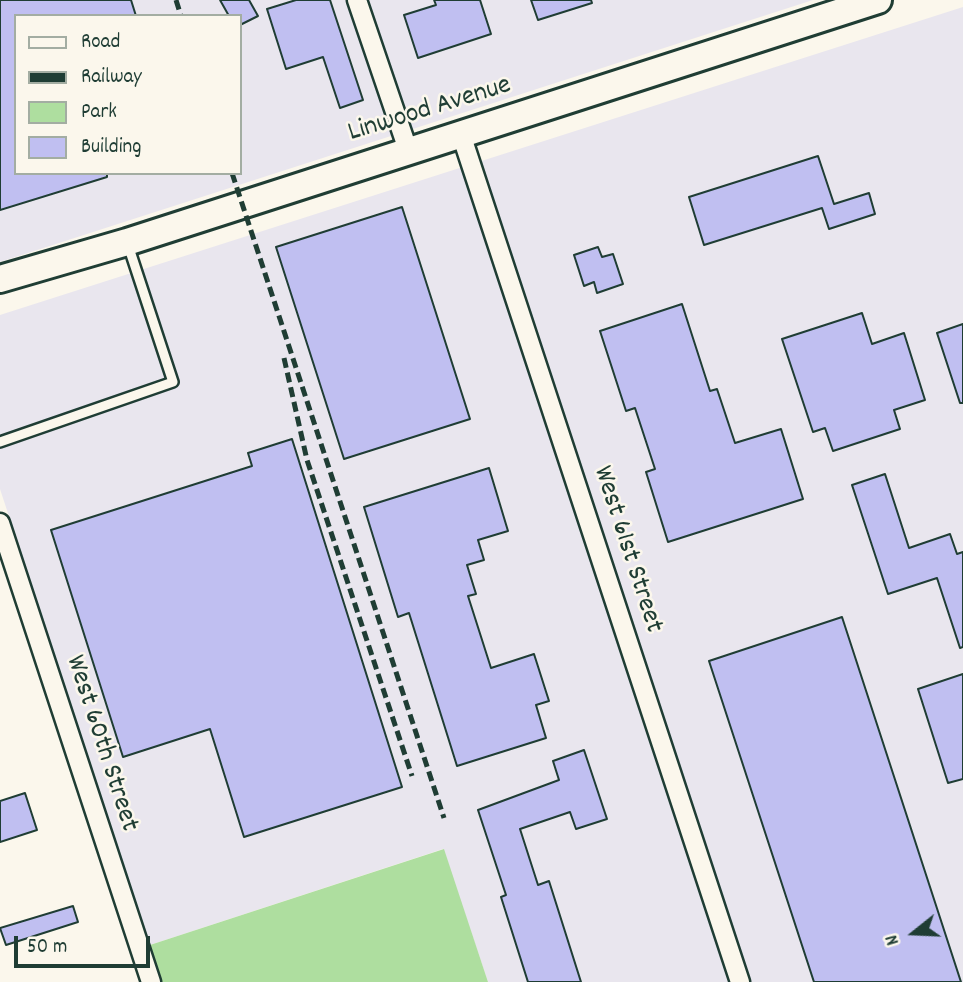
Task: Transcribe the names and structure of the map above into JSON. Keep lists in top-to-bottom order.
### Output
{
  "streets": {
    "main road": ["Linwood Avenue"],
    "street": ["West 61st Street", "West 60th Street"]
  },
  "crossings": [
    ["Linwood Avenue", "West 61st Street"]
  ],
  "legend": [
    "Road",
    "Railway",
    "Park",
    "Building"
  ],
  "scale_bar": "50 m",
  "north": "left"
}
